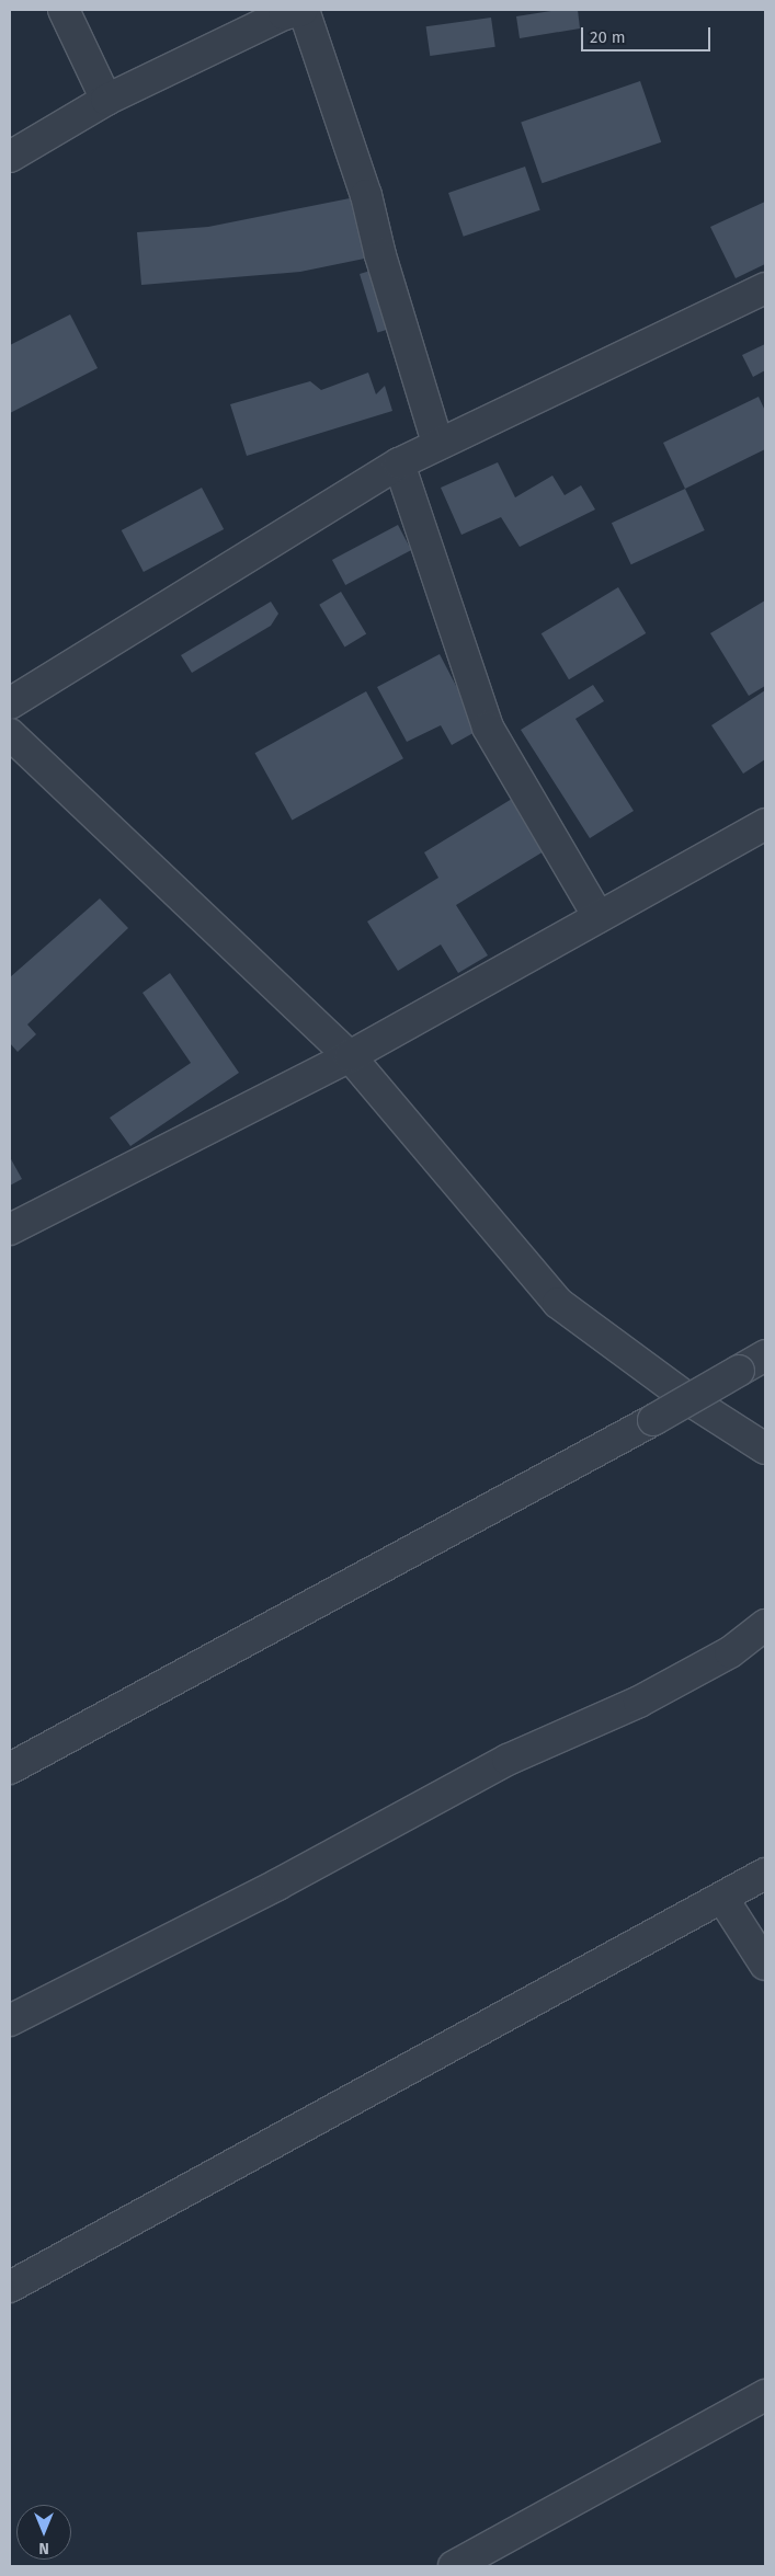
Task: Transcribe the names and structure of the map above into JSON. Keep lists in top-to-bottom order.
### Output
{
  "scale_bar": "20 m",
  "north": "bottom"
}
